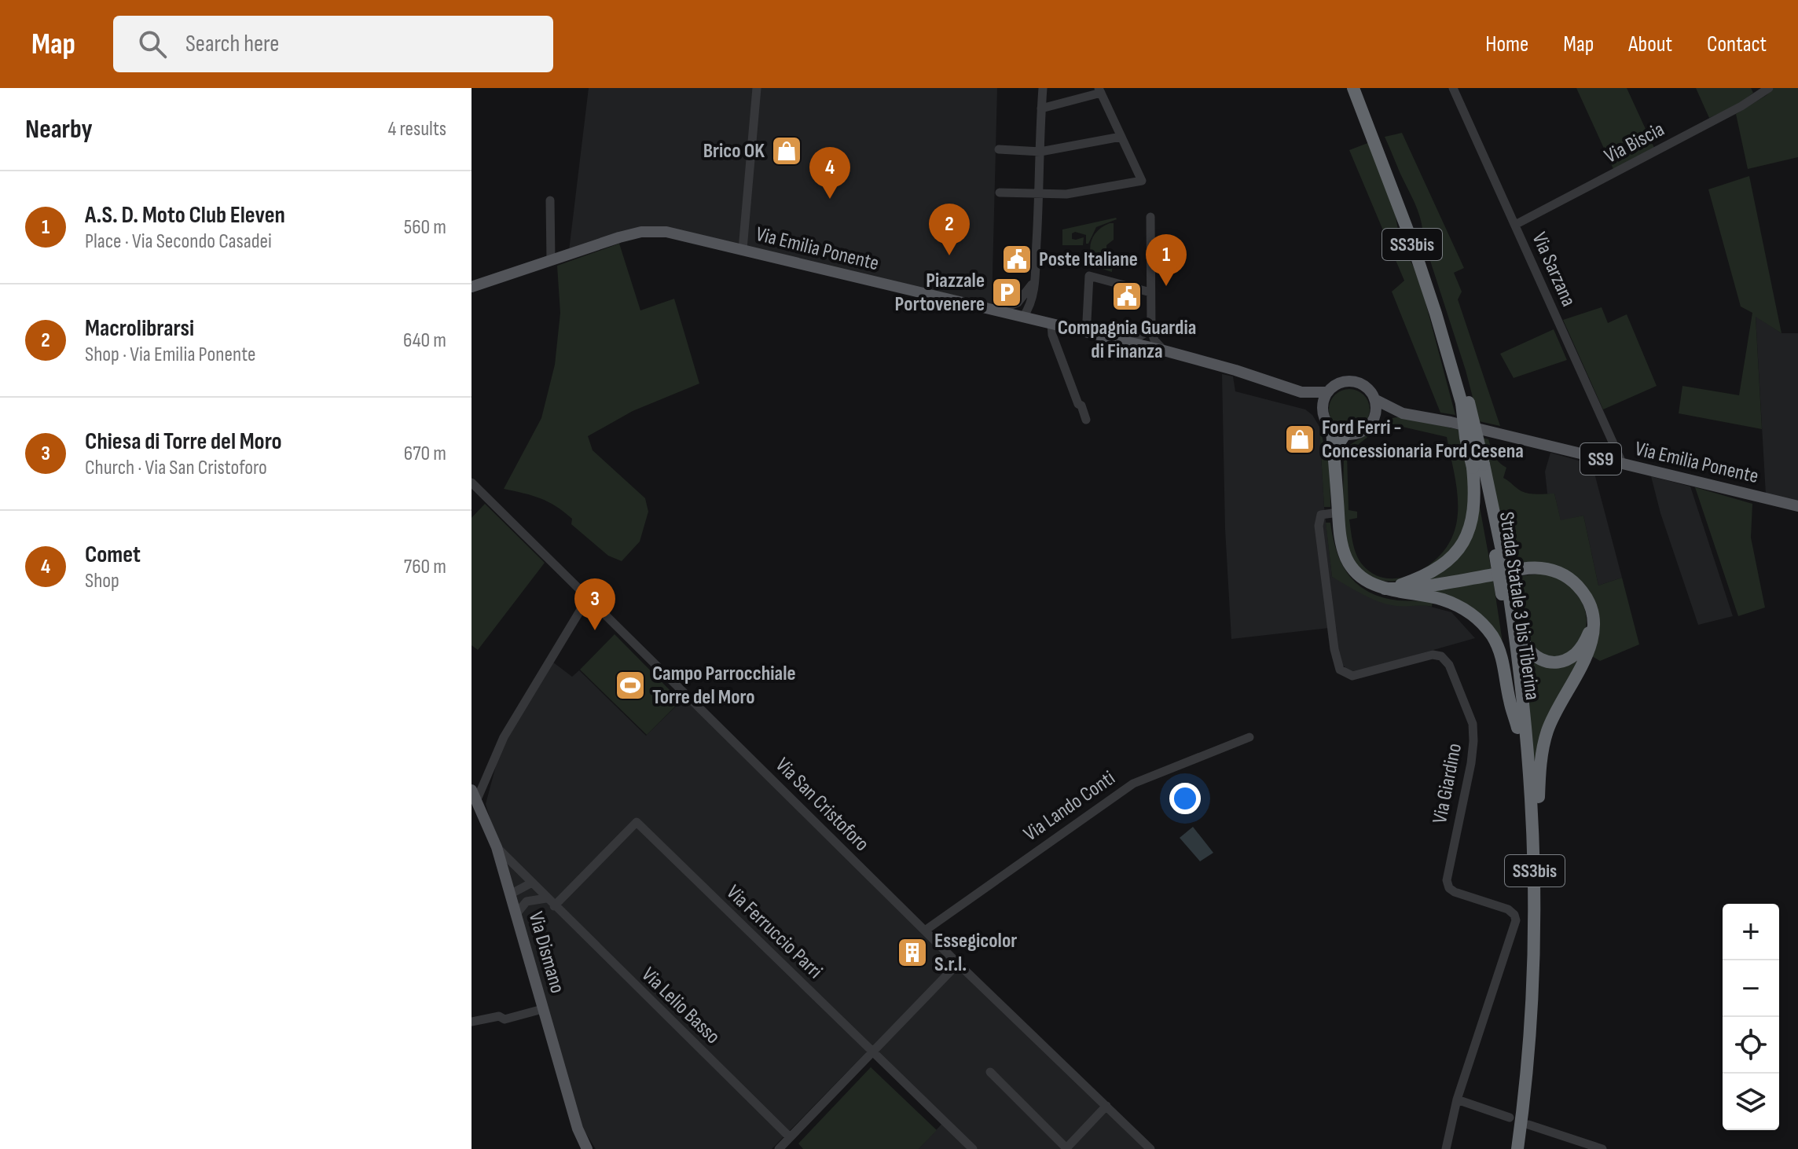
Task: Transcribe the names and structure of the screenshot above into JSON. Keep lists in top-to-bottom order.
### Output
{
  "streets": {
    "highway": ["SS3bis", "Strada Statale 3 bis Tiberina"],
    "main road": ["Via Emilia Ponente", "SS9", "Via Dismano"],
    "street": [
      "Via Biscia",
      "Via Sarzana",
      "Via Giardino",
      "Via San Cristoforo",
      "Via Lando Conti",
      "Via Ferruccio Parri",
      "Via Lelio Basso"
    ]
  },
  "crossings": [
    ["Via Biscia", "Via Sarzana"],
    ["Via Emilia Ponente", "Via Sarzana"],
    ["Via San Cristoforo", "Via Lando Conti"],
    ["Via Ferruccio Parri", "Via Lelio Basso"],
    ["Via Dismano", "Via Lelio Basso"]
  ],
  "places": {
    "shop": ["Brico OK", "Ford Ferri - Concessionaria Ford Cesena"],
    "public building": ["Poste Italiane", "Compagnia Guardia di Finanza"],
    "parking": ["Piazzale Portovenere"],
    "sports": ["Campo Parrocchiale Torre del Moro"],
    "building": ["Essegicolor S.r.l."]
  },
  "page": {
    "header": "Map",
    "search": "Search here",
    "nav": [
      "Home",
      "Map",
      "About",
      "Contact"
    ],
    "heading": ["Nearby", "4 results"],
    "pins": [
      "4",
      "2",
      "1",
      "3"
    ],
    "list": [
      {
        "mark": "1",
        "name": "A.S. D. Moto Club Eleven",
        "note": "Place · Via Secondo Casadei",
        "value": "560 m"
      },
      {
        "mark": "2",
        "name": "Macrolibrarsi",
        "note": "Shop · Via Emilia Ponente",
        "value": "640 m"
      },
      {
        "mark": "3",
        "name": "Chiesa di Torre del Moro",
        "note": "Church · Via San Cristoforo",
        "value": "670 m"
      },
      {
        "mark": "4",
        "name": "Comet",
        "note": "Shop",
        "value": "760 m"
      }
    ],
    "map_buttons": ["+", "−"]
  }
}
